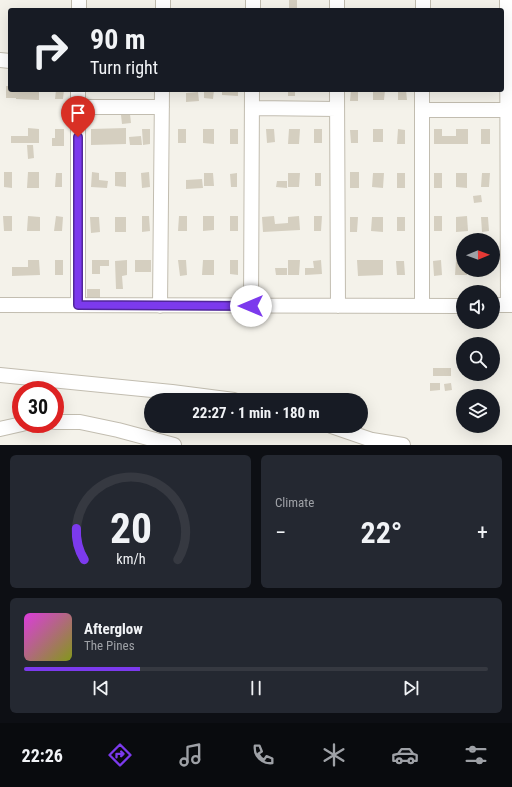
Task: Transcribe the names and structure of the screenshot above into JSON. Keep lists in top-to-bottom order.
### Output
{
  "north": "right",
  "page": {
    "turn": ["90 m", "Turn right"],
    "limit": "30",
    "trip": "22:27 · 1 min · 180 m",
    "tile": "Climate",
    "heat": ["−", "22°", "+"],
    "song": ["Afterglow", "The Pines"],
    "tabs": "22:26",
    "gauge": ["20", "km/h"]
  }
}
